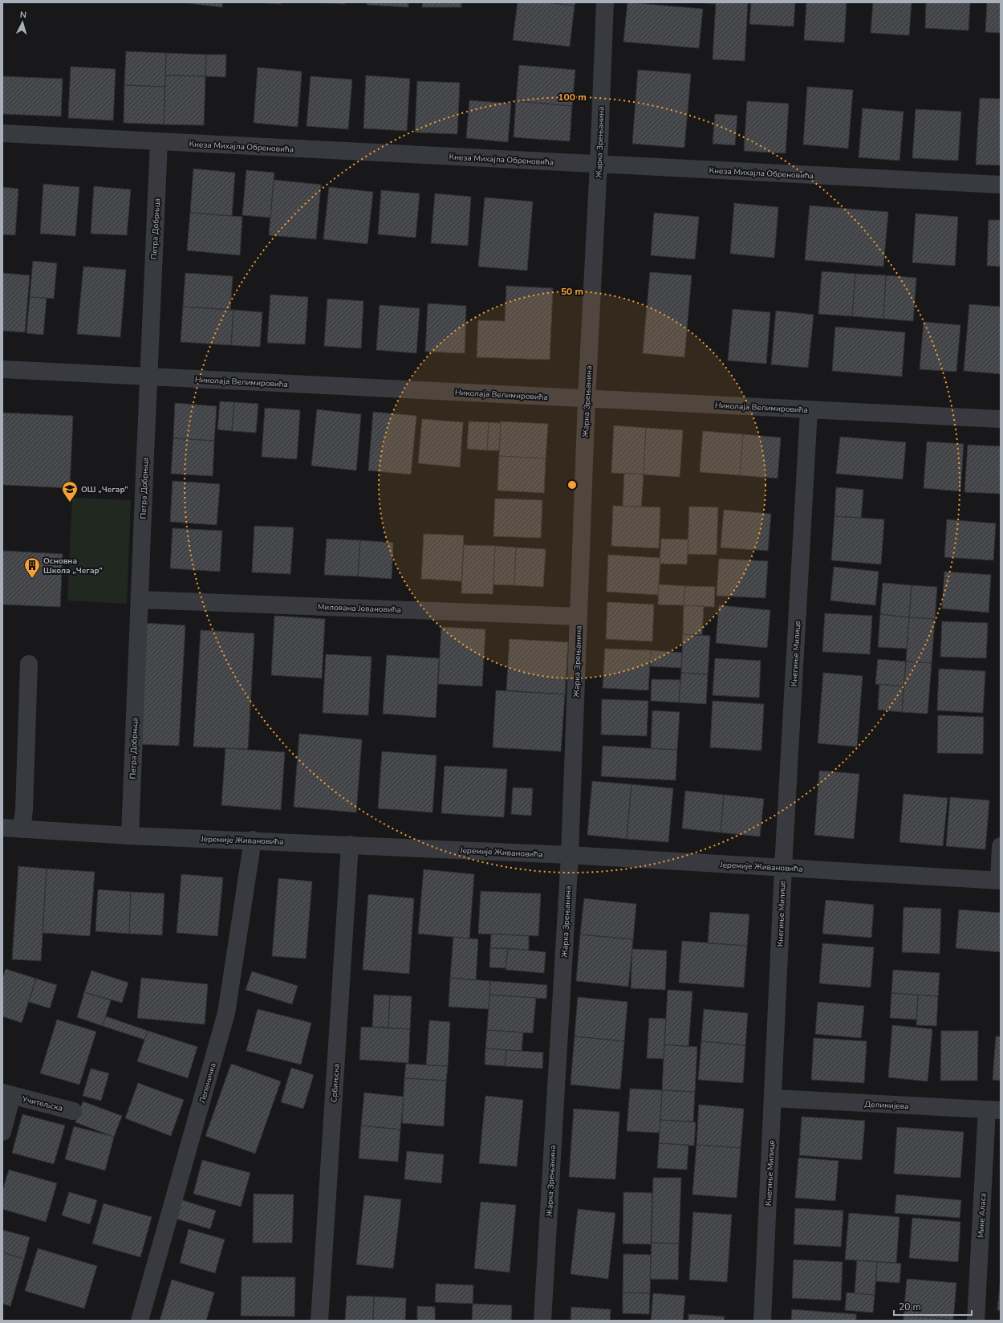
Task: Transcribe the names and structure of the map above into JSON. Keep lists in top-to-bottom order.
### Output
{
  "streets": {
    "street": [
      "Жарка Зрењанина",
      "Кнеза Михајла Обреновића",
      "Петра Добрњца",
      "Николаја Велимировића",
      "Милована Јовановића",
      "Кнегиње Милице",
      "Јеремије Живановића",
      "Лепеничка",
      "Србињска",
      "Учитељска",
      "Делинијева",
      "Мике Аласа"
    ]
  },
  "crossings": [
    ["Жарка Зрењанина", "Кнеза Михајла Обреновића"],
    ["Жарка Зрењанина", "Николаја Велимировића"],
    ["Жарка Зрењанина", "Милована Јовановића"],
    ["Жарка Зрењанина", "Јеремије Живановића"],
    ["Кнеза Михајла Обреновића", "Петра Добрњца"],
    ["Петра Добрњца", "Николаја Велимировића"],
    ["Петра Добрњца", "Милована Јовановића"],
    ["Петра Добрњца", "Јеремије Живановића"],
    ["Николаја Велимировића", "Кнегиње Милице"],
    ["Кнегиње Милице", "Јеремије Живановића"],
    ["Кнегиње Милице", "Делинијева"],
    ["Јеремије Живановића", "Лепеничка"],
    ["Јеремије Живановића", "Србињска"],
    ["Делинијева", "Мике Аласа"]
  ],
  "places": {
    "school or university": ["ОШ „Чегар”"],
    "building": ["Основна Школа „Чегар”"]
  },
  "scale_bar": "20 m",
  "north": "top",
  "rings": ["100 m", "50 m"]
}
